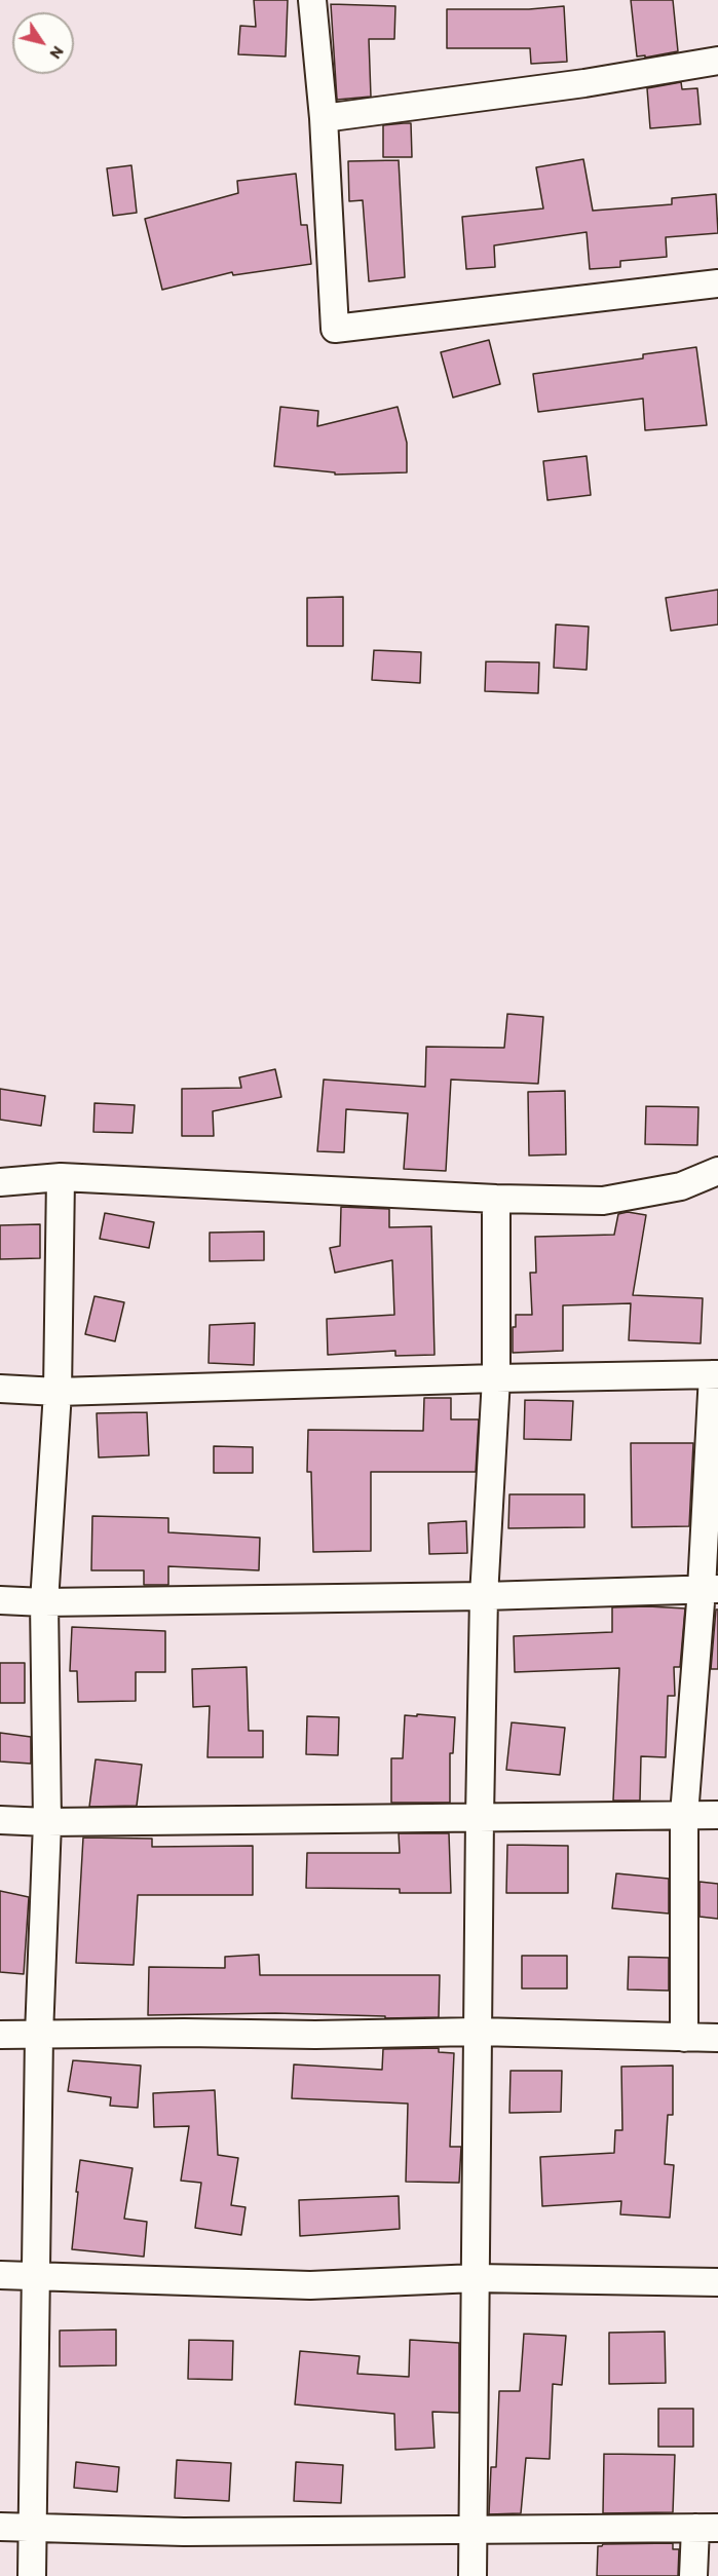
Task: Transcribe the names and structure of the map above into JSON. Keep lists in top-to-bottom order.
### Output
{
  "north": "bottom right"
}
